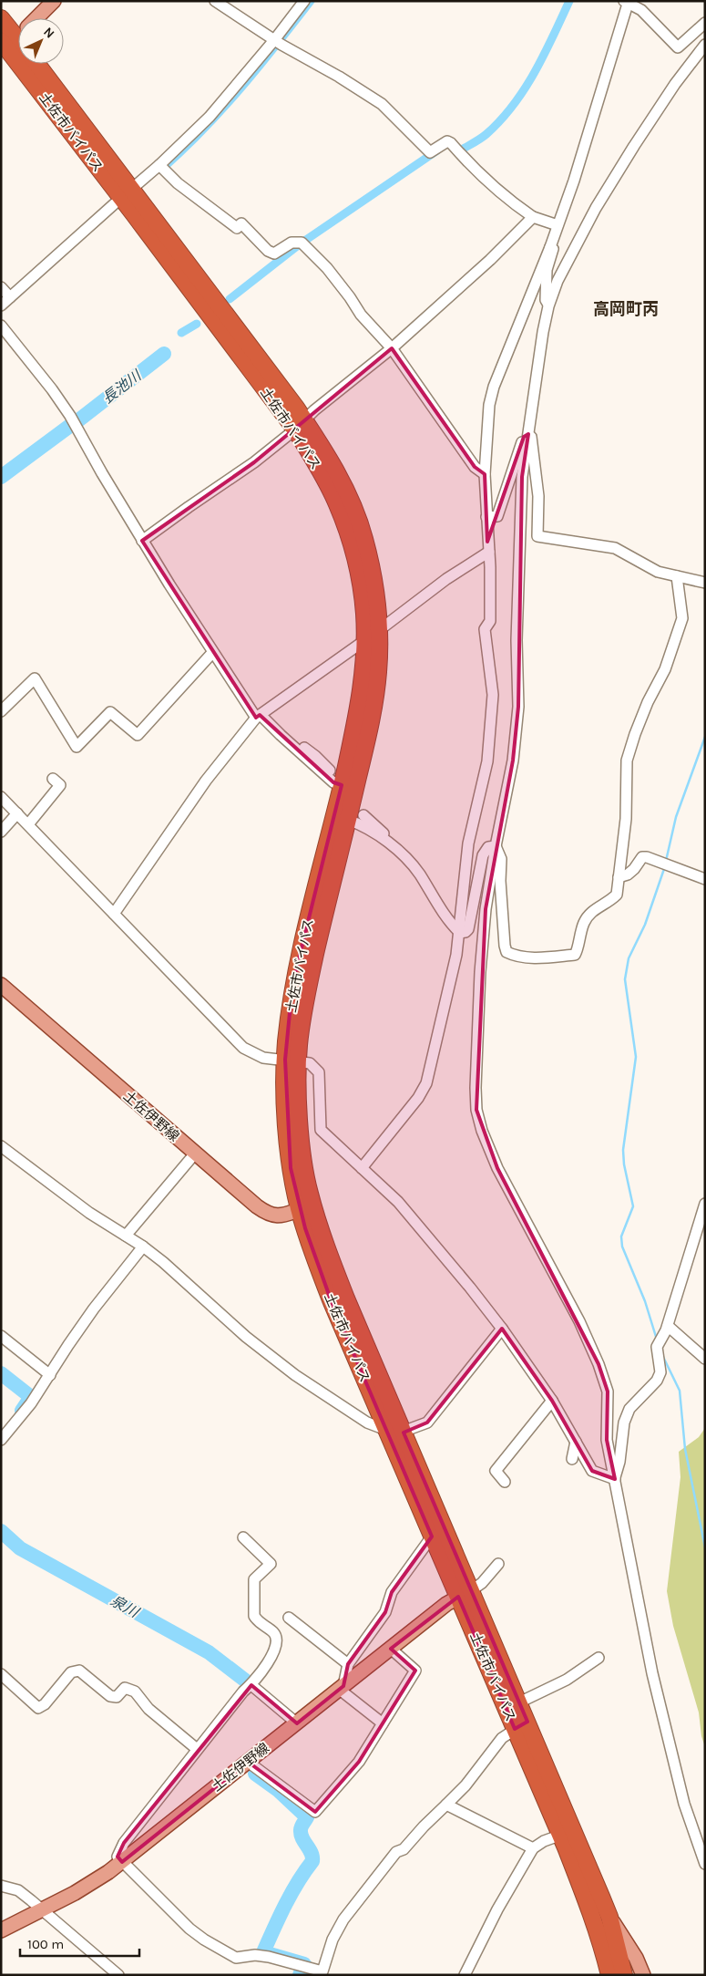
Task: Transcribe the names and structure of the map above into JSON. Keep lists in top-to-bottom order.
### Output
{
  "streets": {
    "highway": ["土佐市バイパス"],
    "main road": ["土佐伊野線"]
  },
  "crossings": [
    ["土佐市バイパス", "土佐伊野線"]
  ],
  "districts": ["高岡町丙"],
  "water": ["長池川", "泉川"],
  "scale_bar": "100 m",
  "north": "top right"
}
